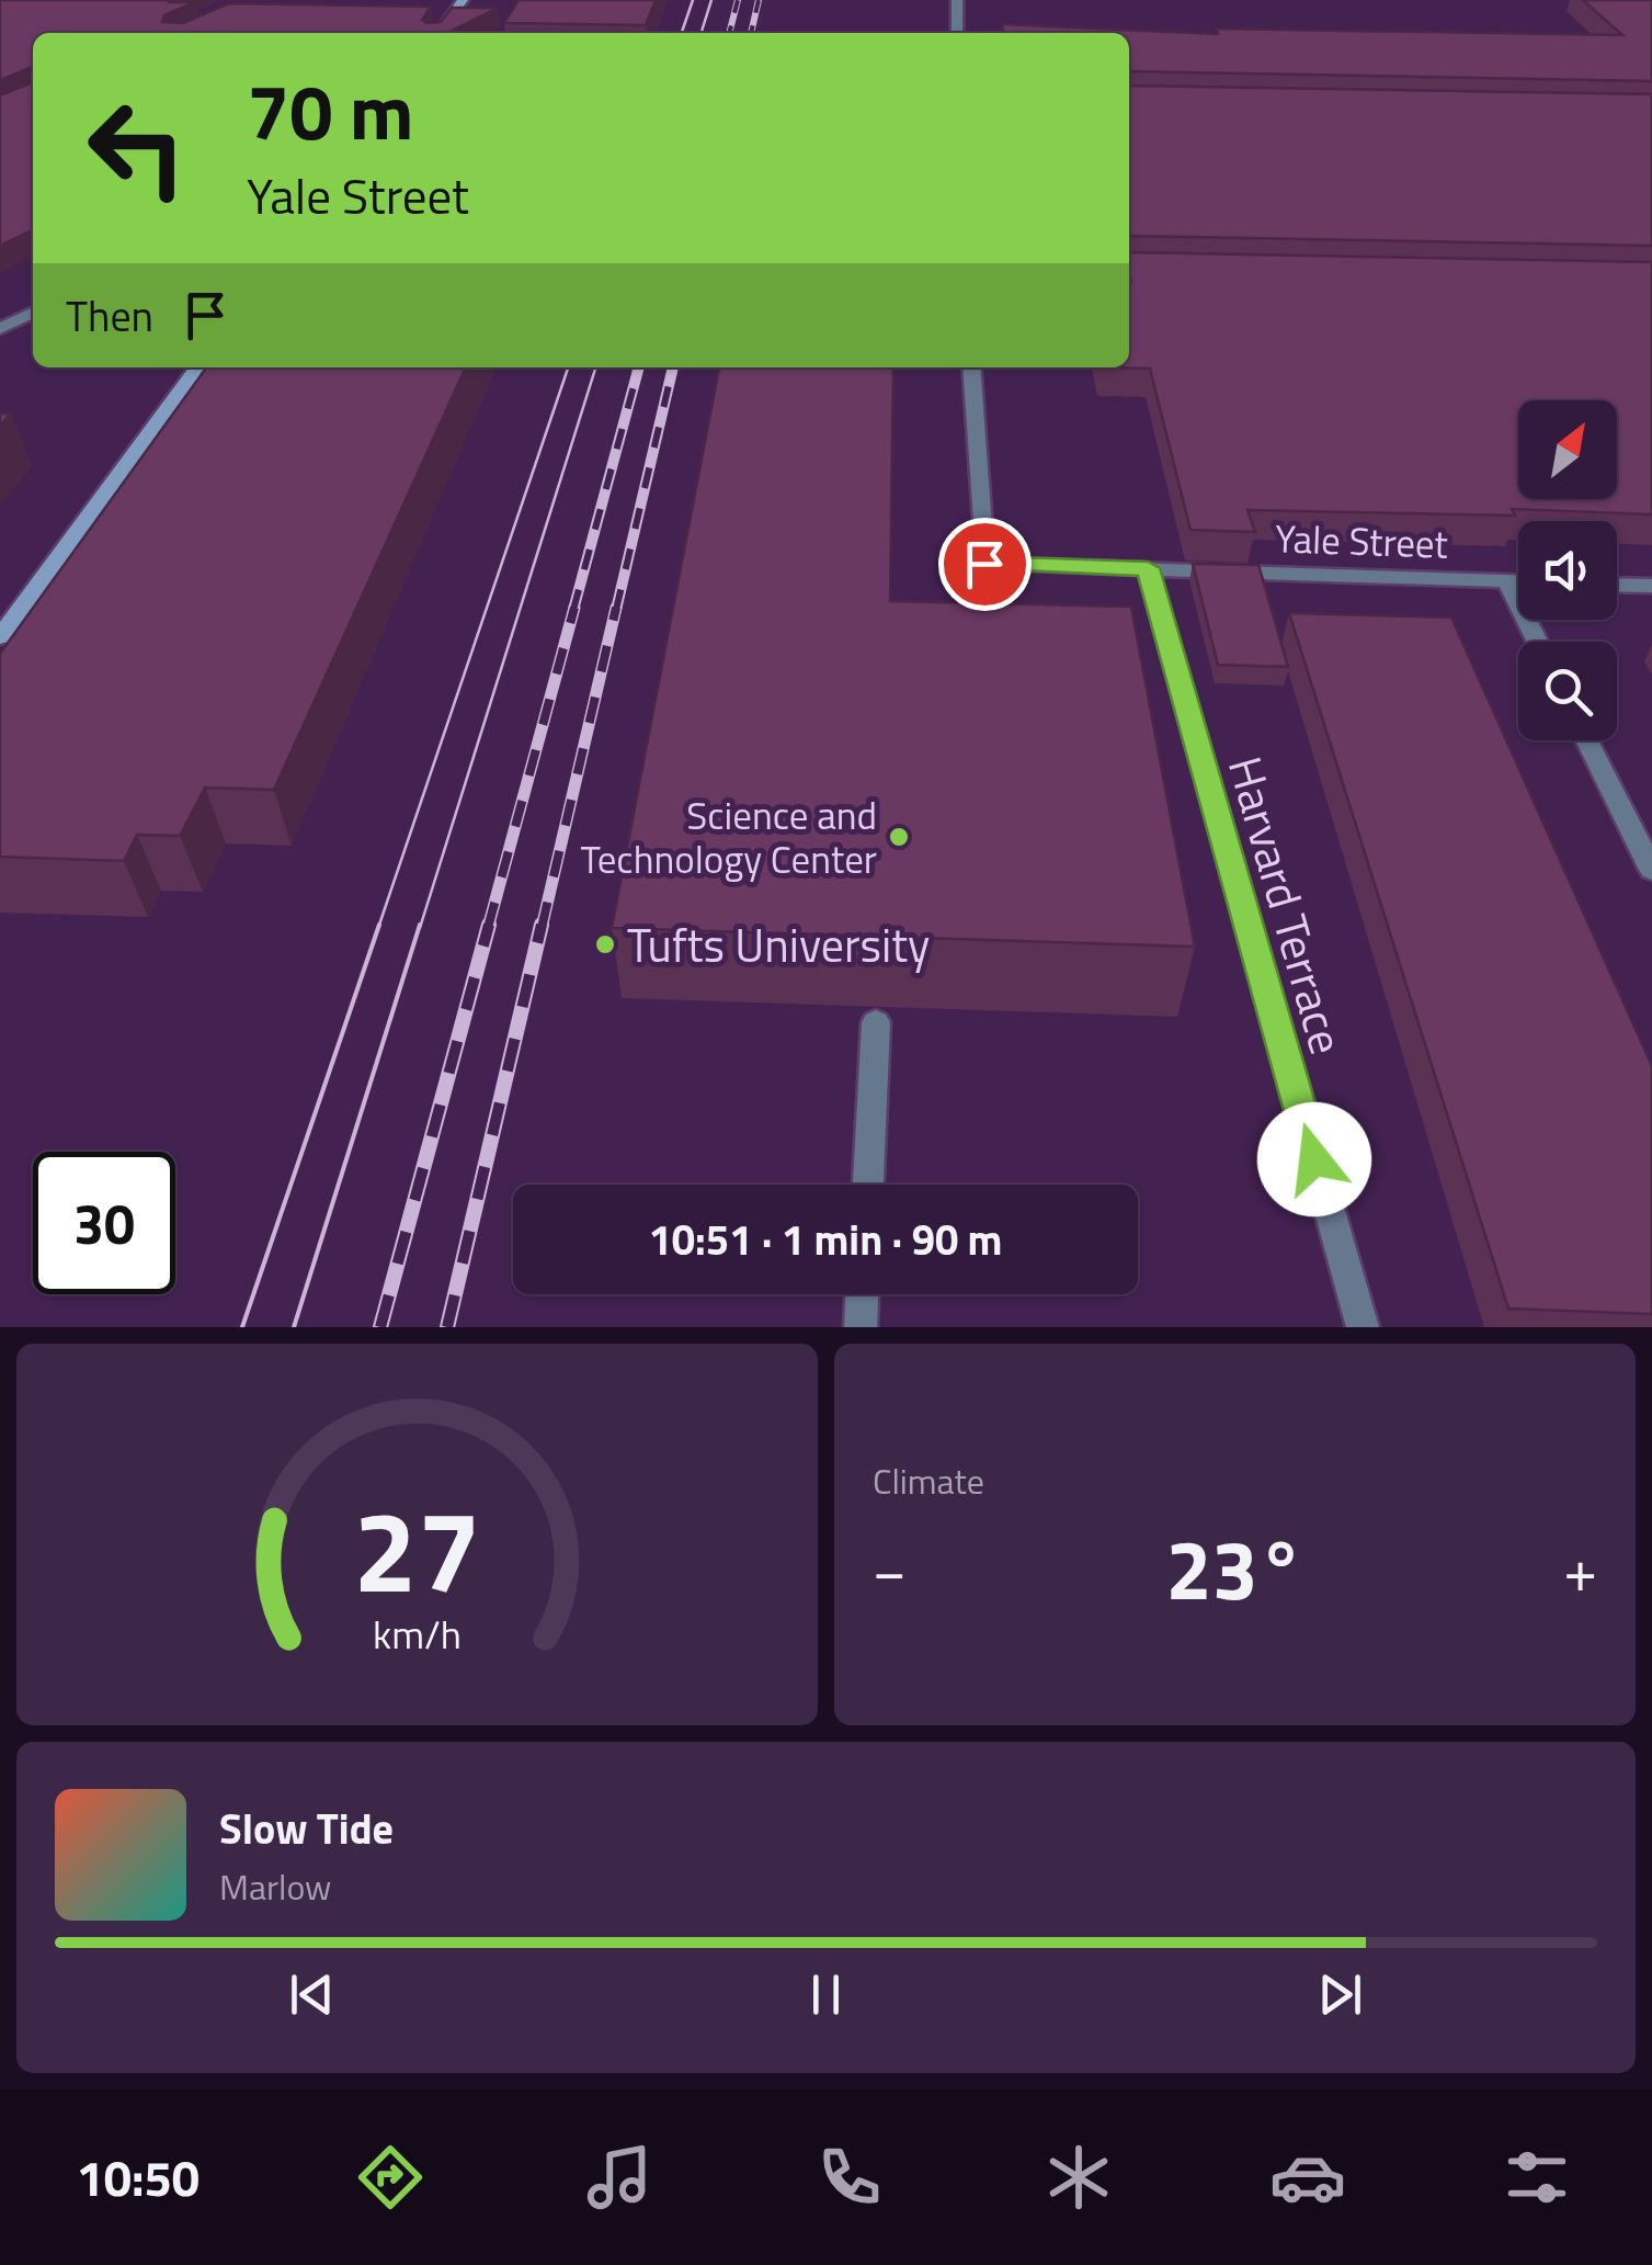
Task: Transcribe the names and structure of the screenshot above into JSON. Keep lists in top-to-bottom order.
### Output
{
  "streets": {
    "street": ["Yale Street", "Harvard Terrace"]
  },
  "crossings": [
    ["Yale Street", "Harvard Terrace"]
  ],
  "places": ["Science and Technology Center", "Tufts University"],
  "north": "top right",
  "page": {
    "turn": ["70 m", "Yale Street"],
    "then": "Then",
    "limit": "30",
    "trip": "10:51 · 1 min · 90 m",
    "tile": "Climate",
    "heat": ["−", "23°", "+"],
    "song": ["Slow Tide", "Marlow"],
    "tabs": "10:50",
    "gauge": ["27", "km/h"]
  }
}
